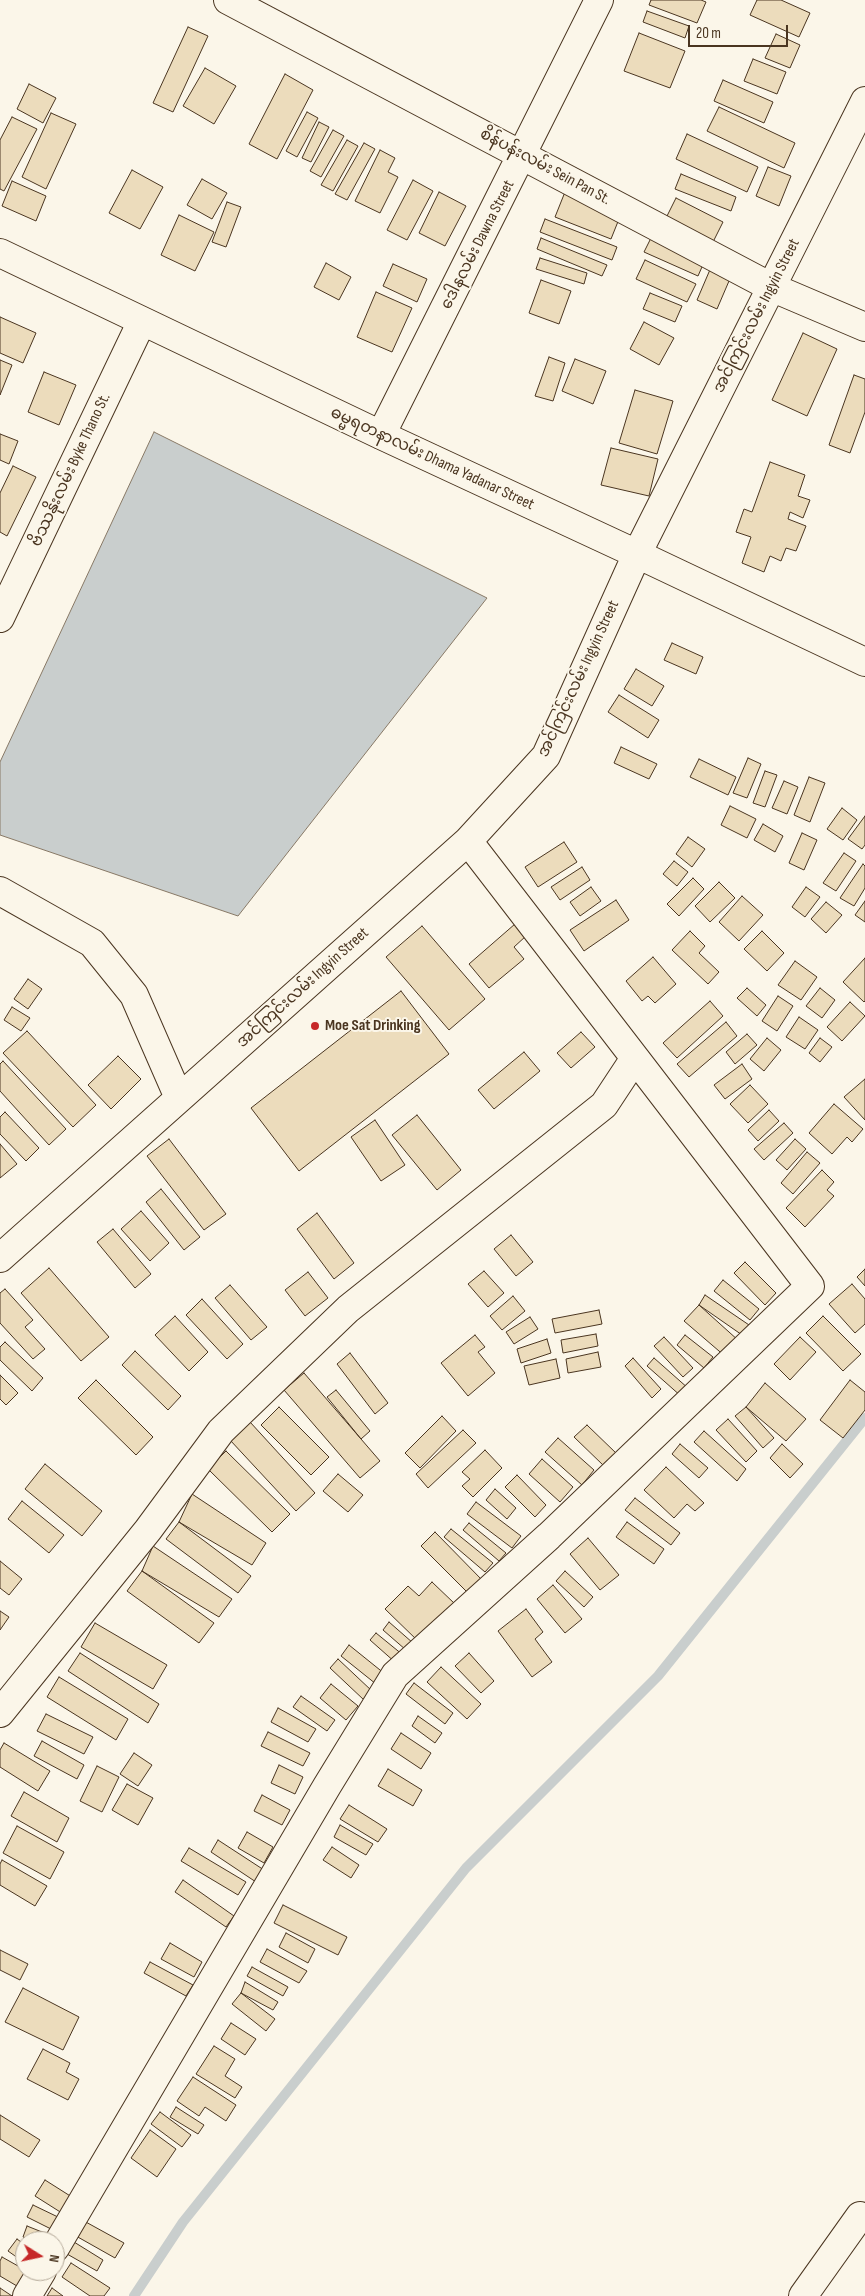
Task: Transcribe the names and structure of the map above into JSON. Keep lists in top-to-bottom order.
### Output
{
  "streets": {
    "street": [
      "စိန်ပန်းလမ်း Sein Pan St.",
      "ဒေါနလမ်း Dawna Street",
      "အင်ကြင်းလမ်း Ingyin Street",
      "ဓမ္မရတနာလမ်း Dhama Yadanar Street",
      "ဗိဿနိုးလမ်း Byke Thano St."
    ]
  },
  "crossings": [
    ["စိန်ပန်းလမ်း Sein Pan St.", "ဒေါနလမ်း Dawna Street"],
    ["စိန်ပန်းလမ်း Sein Pan St.", "အင်ကြင်းလမ်း Ingyin Street"],
    ["ဒေါနလမ်း Dawna Street", "ဓမ္မရတနာလမ်း Dhama Yadanar Street"],
    ["အင်ကြင်းလမ်း Ingyin Street", "ဓမ္မရတနာလမ်း Dhama Yadanar Street"],
    ["ဓမ္မရတနာလမ်း Dhama Yadanar Street", "ဗိဿနိုးလမ်း Byke Thano St."]
  ],
  "places": ["Moe Sat Drinking"],
  "scale_bar": "20 m",
  "north": "right"
}
